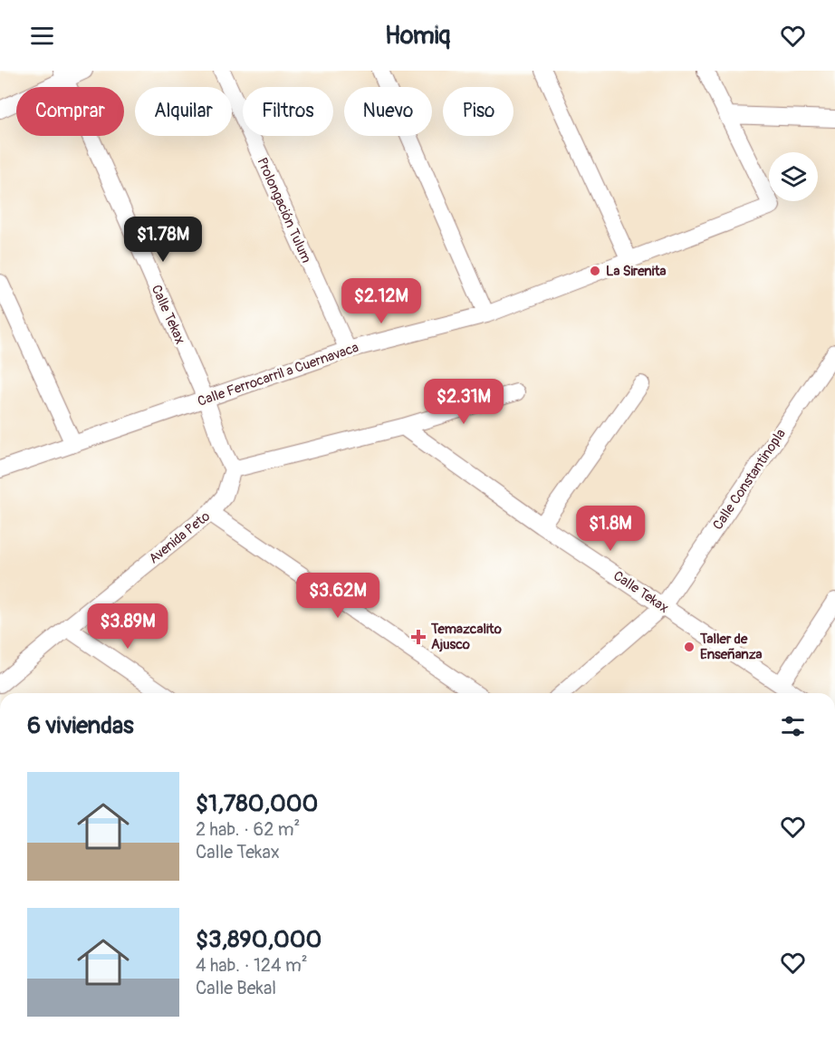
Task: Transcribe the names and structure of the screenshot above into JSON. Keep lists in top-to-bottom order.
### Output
{
  "streets": {
    "street": [
      "Prolongación Tulum",
      "Calle Tekax",
      "Calle Ferrocarril a Cuernavaca",
      "Calle Constantinopla",
      "Avenida Peto"
    ]
  },
  "crossings": [
    ["Prolongación Tulum", "Calle Ferrocarril a Cuernavaca"],
    ["Calle Tekax", "Calle Ferrocarril a Cuernavaca"],
    ["Calle Tekax", "Calle Constantinopla"],
    ["Calle Tekax", "Avenida Peto"]
  ],
  "places": {
    "other": ["La Sirenita", "Taller de Enseñanza"],
    "health": ["Temazcalito Ajusco"]
  },
  "page": {
    "header": "Homiq",
    "chip": [
      "Comprar",
      "Alquilar",
      "Filtros",
      "Nuevo",
      "Piso"
    ],
    "price": [
      "$1.78M",
      "$2.12M",
      "$2.31M",
      "$1.8M",
      "$3.62M",
      "$3.89M"
    ],
    "heading": "6 viviendas",
    "list": [
      {
        "name": "$1,780,000",
        "note": "2 hab. · 62 m² · Calle Tekax"
      },
      {
        "name": "$3,890,000",
        "note": "4 hab. · 124 m² · Calle Bekal"
      }
    ]
  }
}
